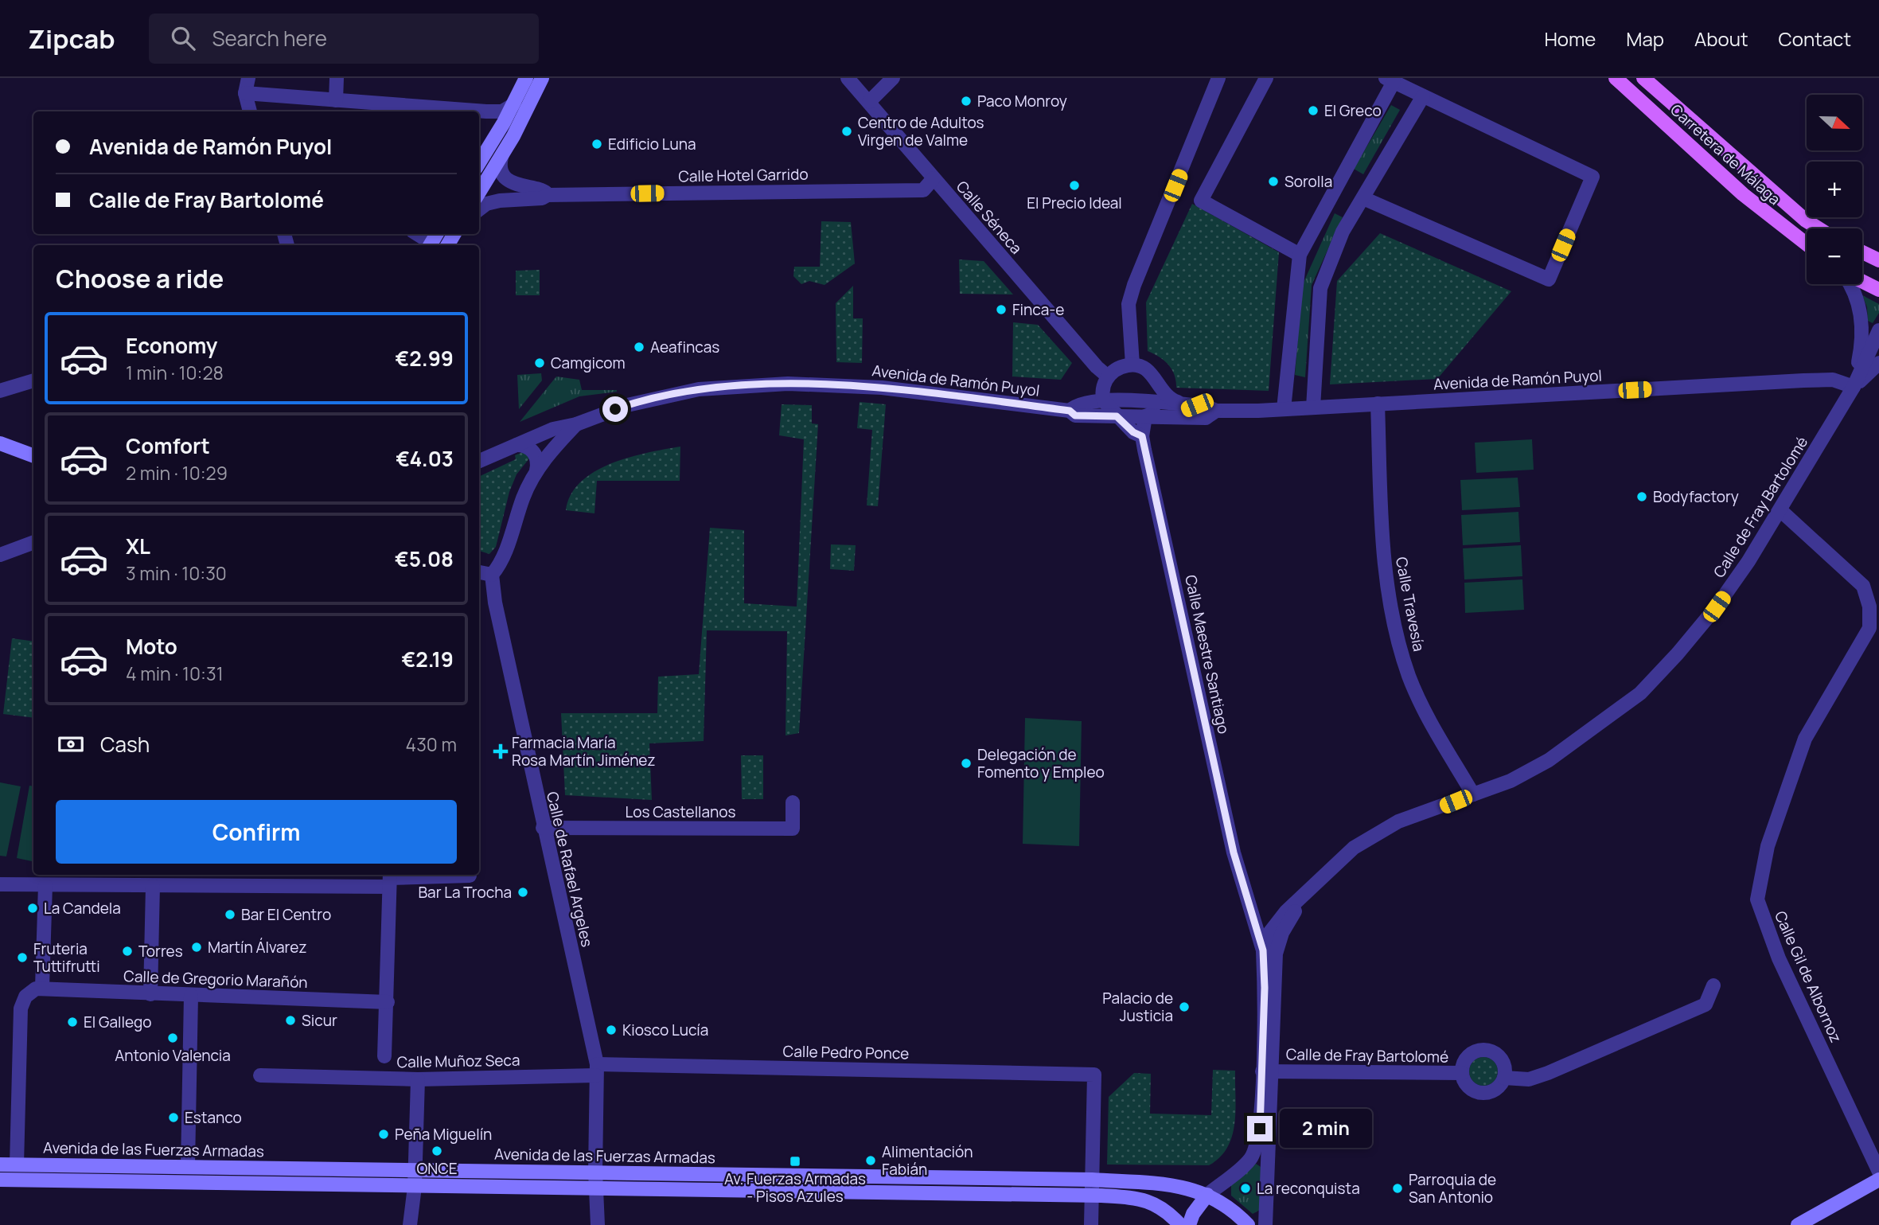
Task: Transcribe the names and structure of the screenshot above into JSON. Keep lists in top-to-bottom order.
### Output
{
  "streets": {
    "main road": ["Carretera de Málaga", "Avenida de las Fuerzas Armadas"],
    "street": [
      "Calle Hotel Garrido",
      "Calle Séneca",
      "Avenida de Ramón Puyol",
      "Calle de Fray Bartolomé",
      "Calle Travesía",
      "Calle Maestre Santiago",
      "Los Castellanos",
      "Calle de Rafael Argeles",
      "Calle Gil de Albornoz",
      "Calle de Gregorio Marañón",
      "Calle Pedro Ponce",
      "Calle Muñoz Seca"
    ]
  },
  "crossings": [
    ["Calle Hotel Garrido", "Calle Séneca"],
    ["Avenida de Ramón Puyol", "Calle de Fray Bartolomé"],
    ["Avenida de Ramón Puyol", "Calle Travesía"],
    ["Avenida de Ramón Puyol", "Calle Maestre Santiago"],
    ["Avenida de Ramón Puyol", "Calle de Rafael Argeles"],
    ["Calle de Fray Bartolomé", "Calle Travesía"],
    ["Calle de Fray Bartolomé", "Calle Maestre Santiago"],
    ["Calle de Fray Bartolomé", "Calle Gil de Albornoz"],
    ["Calle de Fray Bartolomé", "Avenida de las Fuerzas Armadas"],
    ["Los Castellanos", "Calle de Rafael Argeles"],
    ["Calle de Rafael Argeles", "Calle Pedro Ponce"],
    ["Calle de Rafael Argeles", "Calle Muñoz Seca"],
    ["Calle de Rafael Argeles", "Avenida de las Fuerzas Armadas"],
    ["Calle Pedro Ponce", "Calle Muñoz Seca"],
    ["Calle Pedro Ponce", "Avenida de las Fuerzas Armadas"]
  ],
  "places": {
    "other": [
      "Paco Monroy",
      "El Greco",
      "Centro de Adultos Virgen de Valme",
      "Edificio Luna",
      "Sorolla",
      "El Precio Ideal",
      "Finca-e",
      "Aeafincas",
      "Camgicom",
      "Bodyfactory",
      "Delegación de Fomento y Empleo",
      "Bar La Trocha",
      "La Candela",
      "Bar El Centro",
      "Martín Álvarez",
      "Torres",
      "Fruteria Tuttifrutti",
      "Palacio de Justicia",
      "Sicur",
      "El Gallego",
      "Kiosco Lucía",
      "Antonio Valencia",
      "Estanco",
      "Peña Miguelín",
      "ONCE",
      "Alimentación Fabián",
      "La reconquista",
      "Parroquia de San Antonio"
    ],
    "health": ["Farmacia María Rosa Martín Jiménez"],
    "transit": ["Av. Fuerzas Armadas - Pisos Azules"]
  },
  "north": "right",
  "page": {
    "header": "Zipcab",
    "search": "Search here",
    "nav": [
      "Home",
      "Map",
      "About",
      "Contact"
    ],
    "map_buttons": ["+", "−"],
    "banner": ["Avenida de Ramón Puyol", "Calle de Fray Bartolomé"],
    "heading": "Choose a ride",
    "list": [
      {
        "name": "Economy",
        "note": "1 min · 10:28",
        "value": "€2.99"
      },
      {
        "name": "Comfort",
        "note": "2 min · 10:29",
        "value": "€4.03"
      },
      {
        "name": "XL",
        "note": "3 min · 10:30",
        "value": "€5.08"
      },
      {
        "name": "Moto",
        "note": "4 min · 10:31",
        "value": "€2.19"
      }
    ],
    "pay": ["Cash", "430 m"],
    "buttons": "Confirm",
    "bubble": "2 min"
  }
}
